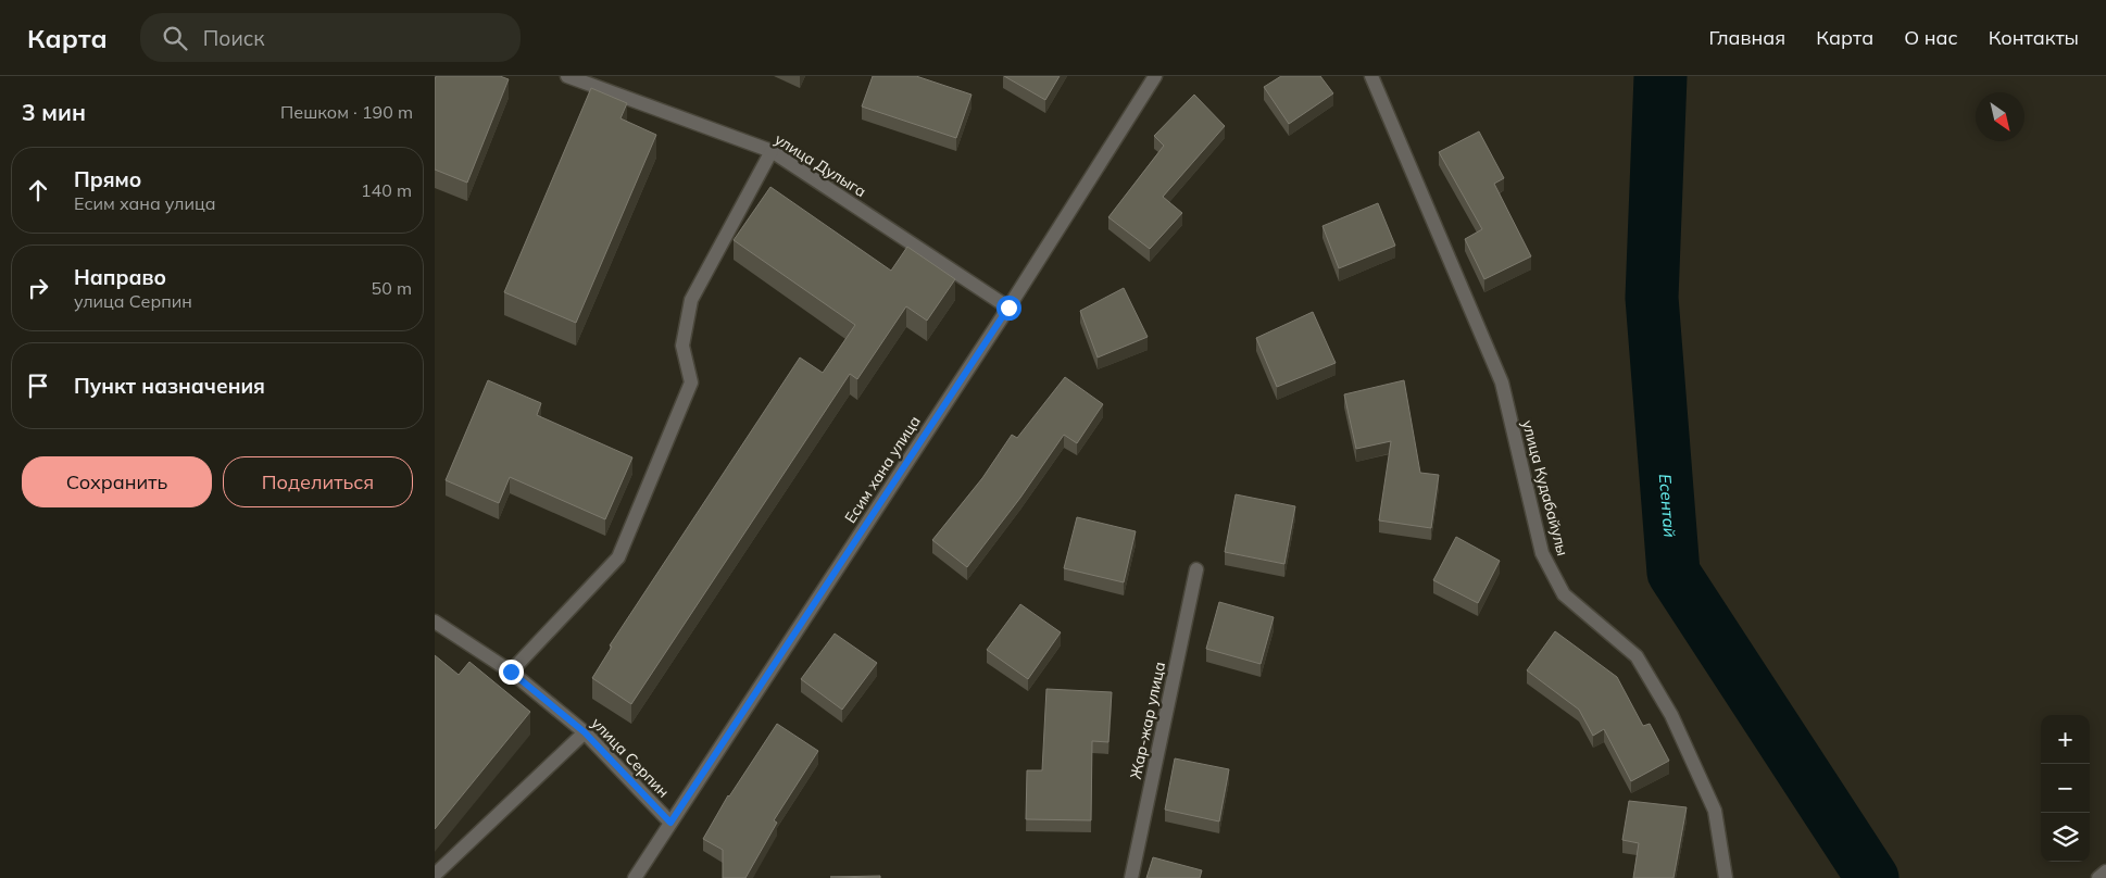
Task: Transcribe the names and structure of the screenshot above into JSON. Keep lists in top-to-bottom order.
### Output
{
  "streets": {
    "street": [
      "улица Дулыга",
      "Есим хана улица",
      "улица Кудабайулы",
      "Жар-жар улица",
      "улица Серпин"
    ]
  },
  "crossings": [
    ["улица Дулыга", "Есим хана улица"],
    ["Есим хана улица", "улица Серпин"]
  ],
  "water": ["Есентай"],
  "north": "bottom right",
  "page": {
    "header": "Карта",
    "search": "Поиск",
    "nav": [
      "Главная",
      "Карта",
      "О нас",
      "Контакты"
    ],
    "heading": ["3 мин", "Пешком · 190 m"],
    "list": [
      ["Прямо", "Есим хана улица", "140 m"],
      ["Направо", "улица Серпин", "50 m"],
      "Пункт назначения"
    ],
    "buttons": ["Сохранить", "Поделиться"],
    "map_buttons": ["+", "−"]
  }
}
